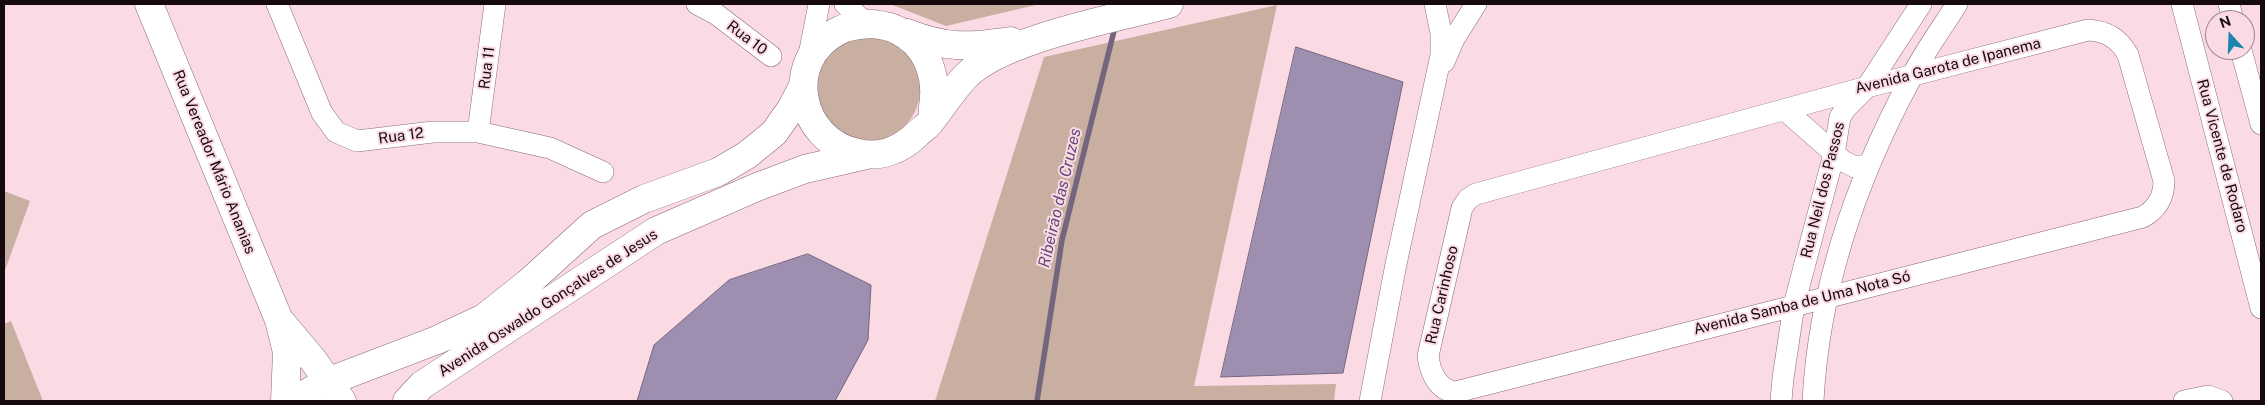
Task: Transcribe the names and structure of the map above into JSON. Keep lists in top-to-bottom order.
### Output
{
  "streets": {
    "street": [
      "Rua 10",
      "Avenida Garota de Ipanema",
      "Rua 11",
      "Rua 12",
      "Rua Vicente de Rodaro",
      "Rua Vereador Mário Ananias",
      "Rua Neil dos Passos",
      "Rua Carinhoso",
      "Avenida Oswaldo Gonçalves de Jesus",
      "Avenida Samba de Uma Nota Só"
    ]
  },
  "crossings": [
    ["Avenida Garota de Ipanema", "Rua Neil dos Passos"],
    ["Avenida Garota de Ipanema", "Rua Carinhoso"],
    ["Avenida Garota de Ipanema", "Avenida Samba de Uma Nota Só"],
    ["Rua 11", "Rua 12"],
    ["Rua Vereador Mário Ananias", "Avenida Oswaldo Gonçalves de Jesus"],
    ["Rua Neil dos Passos", "Avenida Samba de Uma Nota Só"],
    ["Rua Carinhoso", "Avenida Samba de Uma Nota Só"]
  ],
  "water": ["Ribeirão das Cruzes"],
  "north": "top"
}
